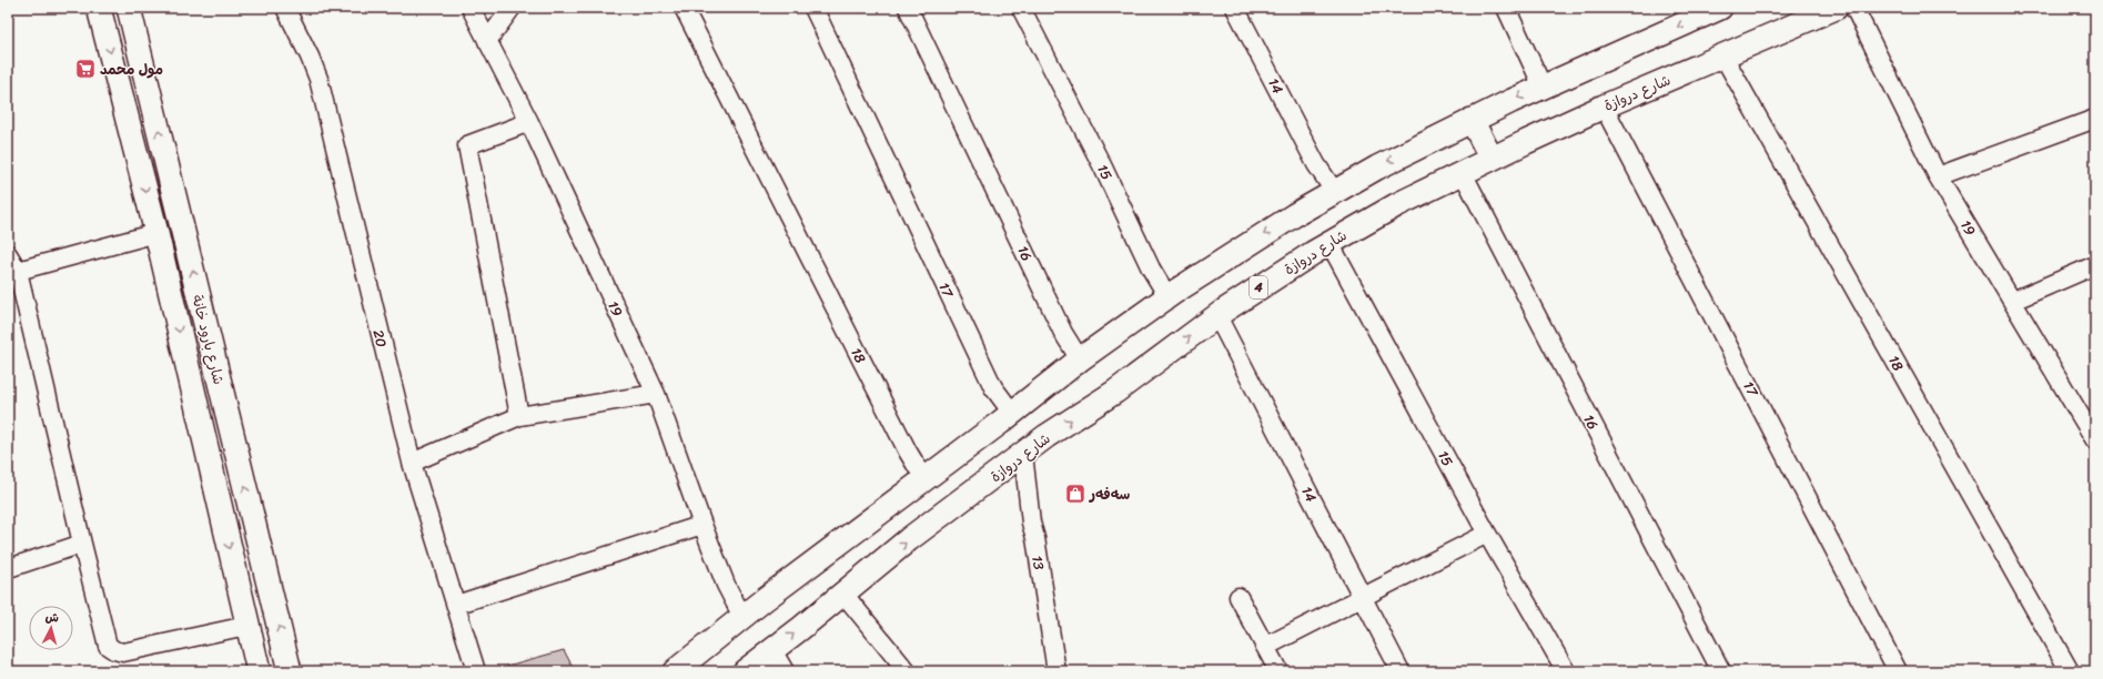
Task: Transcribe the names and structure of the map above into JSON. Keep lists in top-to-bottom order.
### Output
{
  "streets": {
    "main road": ["شارع دروازة", "4", "شارع بارود خانة"],
    "street": [
      "14",
      "15",
      "19",
      "16",
      "17",
      "20",
      "18",
      "13"
    ]
  },
  "crossings": [
    ["14", "شارع دروازة"],
    ["شارع دروازة", "15"],
    ["شارع دروازة", "16"],
    ["شارع دروازة", "17"],
    ["شارع دروازة", "18"],
    ["شارع دروازة", "13"]
  ],
  "places": {
    "supermarket": ["مول محمد"],
    "shop": ["سەفەر"]
  },
  "north": "top"
}
